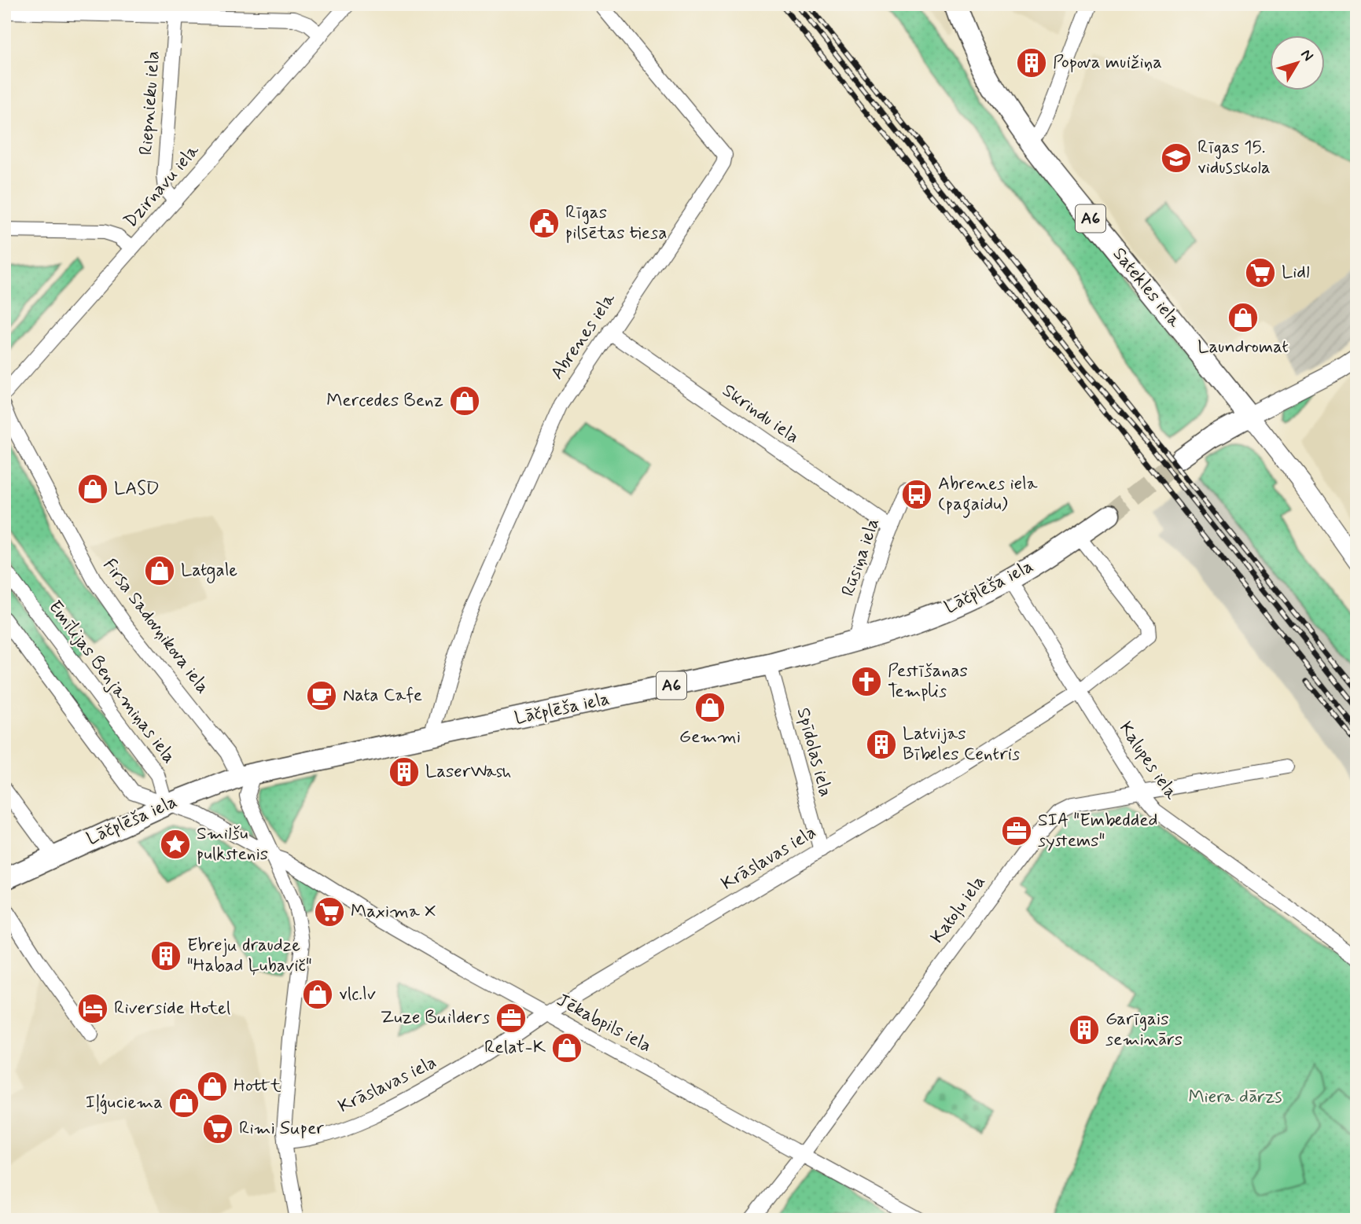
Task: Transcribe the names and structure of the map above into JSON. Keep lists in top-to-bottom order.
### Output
{
  "streets": {
    "highway": ["A6", "Satekles iela", "Lāčplēša iela"],
    "street": [
      "Riepnieku iela",
      "Dzirnavu iela",
      "Abrenes iela",
      "Skrindu iela",
      "Rūsiņa iela",
      "Firsa Sadovņikova iela",
      "Emīlijas Benjamiņas iela",
      "Spīdolas iela",
      "Kalupes iela",
      "Krāslavas iela",
      "Katoļu iela",
      "Jēkabpils iela"
    ]
  },
  "crossings": [
    ["Riepnieku iela", "Dzirnavu iela"],
    ["Abrenes iela", "Skrindu iela"],
    ["Abrenes iela", "Lāčplēša iela"],
    ["Skrindu iela", "Rūsiņa iela"],
    ["Rūsiņa iela", "Lāčplēša iela"],
    ["Lāčplēša iela", "Firsa Sadovņikova iela"],
    ["Lāčplēša iela", "Emīlijas Benjamiņas iela"],
    ["Lāčplēša iela", "Spīdolas iela"],
    ["Lāčplēša iela", "Kalupes iela"],
    ["Lāčplēša iela", "Krāslavas iela"],
    ["Spīdolas iela", "Krāslavas iela"],
    ["Kalupes iela", "Krāslavas iela"],
    ["Kalupes iela", "Katoļu iela"],
    ["Krāslavas iela", "Jēkabpils iela"],
    ["Katoļu iela", "Jēkabpils iela"]
  ],
  "parks": ["Miera dārzs"],
  "places": {
    "building": [
      "Popova muižiņa",
      "Latvijas Bībeles Centris",
      "LaserWash",
      "Ebreju draudze \"Habad Ļubavič\"",
      "Garīgais seminārs"
    ],
    "school or university": ["Rīgas 15. vidusskola"],
    "public building": ["Rīgas pilsētas tiesa"],
    "supermarket": ["Lidl", "Maxima X", "Rimi Super"],
    "shop": [
      "Laundromat",
      "Mercedes Benz",
      "LASD",
      "Latgale",
      "Gemmi",
      "vlc.lv",
      "Relat-K",
      "Hottt",
      "Iļģuciema"
    ],
    "bus stop": ["Abrenes iela (pagaidu)"],
    "church": ["Pestīšanas Templis"],
    "cafe": ["Nata Cafe"],
    "office": ["SIA \"Embedded systems\"", "Zuze Builders"],
    "place": ["Smilšu pulkstenis"],
    "hotel": ["Riverside Hotel"]
  },
  "north": "top right"
}
